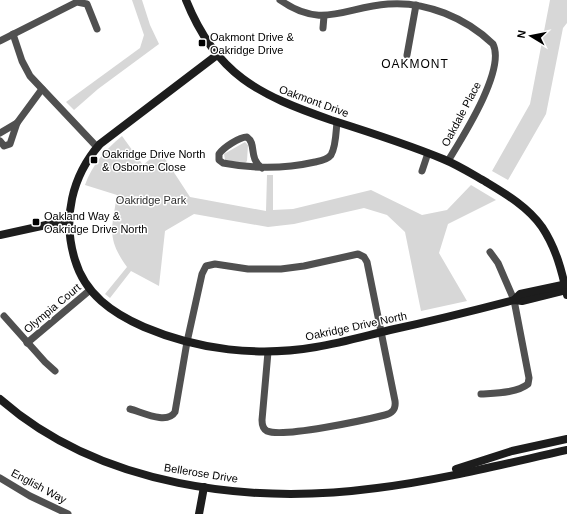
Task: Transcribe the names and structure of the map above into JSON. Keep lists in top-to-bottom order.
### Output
{
  "streets": {
    "street": [
      "Oakmont Drive",
      "Oakdale Place",
      "Olympia Court",
      "Oakridge Drive North",
      "Bellerose Drive",
      "English Way"
    ]
  },
  "crossings": [
    ["Oakmont Drive", "Oakdale Place"],
    ["Oakmont Drive", "Oakridge Drive North"],
    ["Olympia Court", "Oakridge Drive North"]
  ],
  "districts": ["OAKMONT"],
  "parks": ["Oakridge Park"],
  "places": {
    "transit": ["Oakmont Drive & Oakridge Drive", "Oakridge Drive North & Osborne Close", "Oakland Way & Oakridge Drive North"]
  },
  "north": "left"
}
